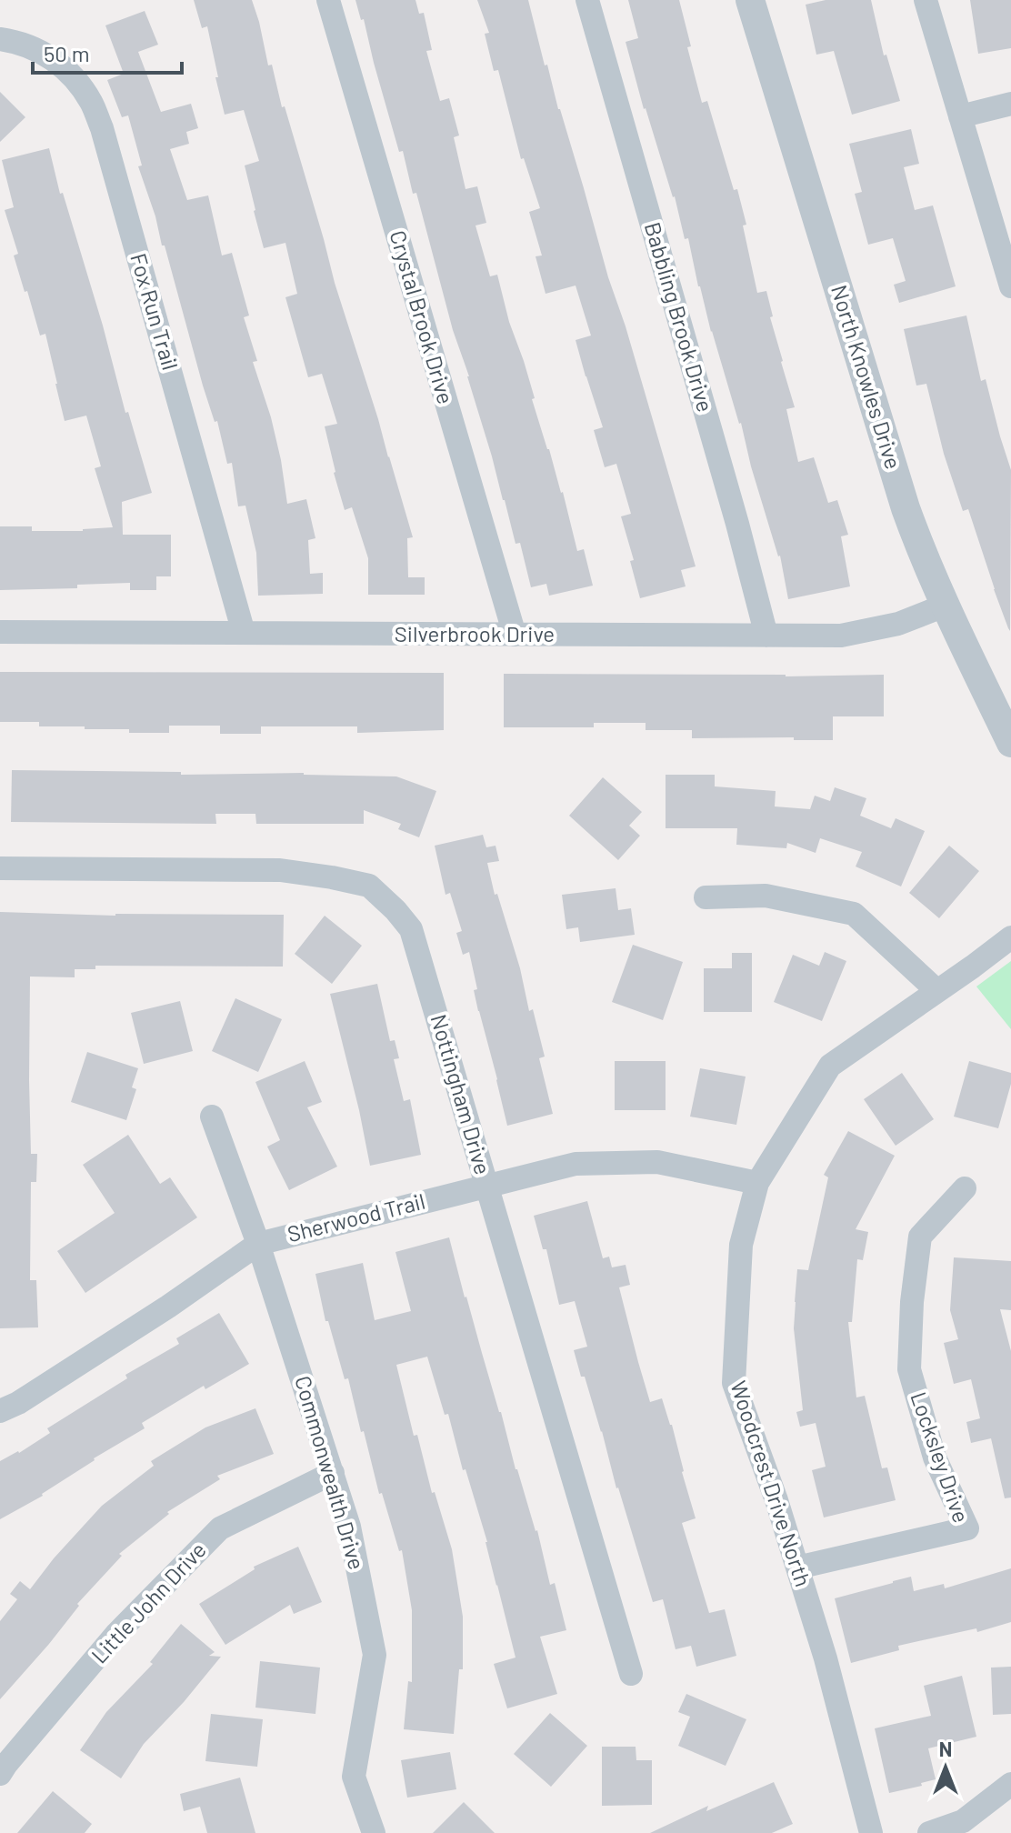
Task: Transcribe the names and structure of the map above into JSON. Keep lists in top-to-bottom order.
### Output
{
  "streets": {
    "street": [
      "Fox Run Trail",
      "Crystal Brook Drive",
      "Babbling Brook Drive",
      "North Knowles Drive",
      "Silverbrook Drive",
      "Nottingham Drive",
      "Sherwood Trail",
      "Locksley Drive",
      "Commonwealth Drive",
      "Woodcrest Drive North",
      "Little John Drive"
    ]
  },
  "crossings": [
    ["Fox Run Trail", "Silverbrook Drive"],
    ["Crystal Brook Drive", "Silverbrook Drive"],
    ["Babbling Brook Drive", "Silverbrook Drive"],
    ["North Knowles Drive", "Silverbrook Drive"],
    ["Nottingham Drive", "Sherwood Trail"],
    ["Sherwood Trail", "Commonwealth Drive"],
    ["Sherwood Trail", "Woodcrest Drive North"],
    ["Locksley Drive", "Woodcrest Drive North"],
    ["Commonwealth Drive", "Little John Drive"]
  ],
  "scale_bar": "50 m",
  "north": "top"
}
